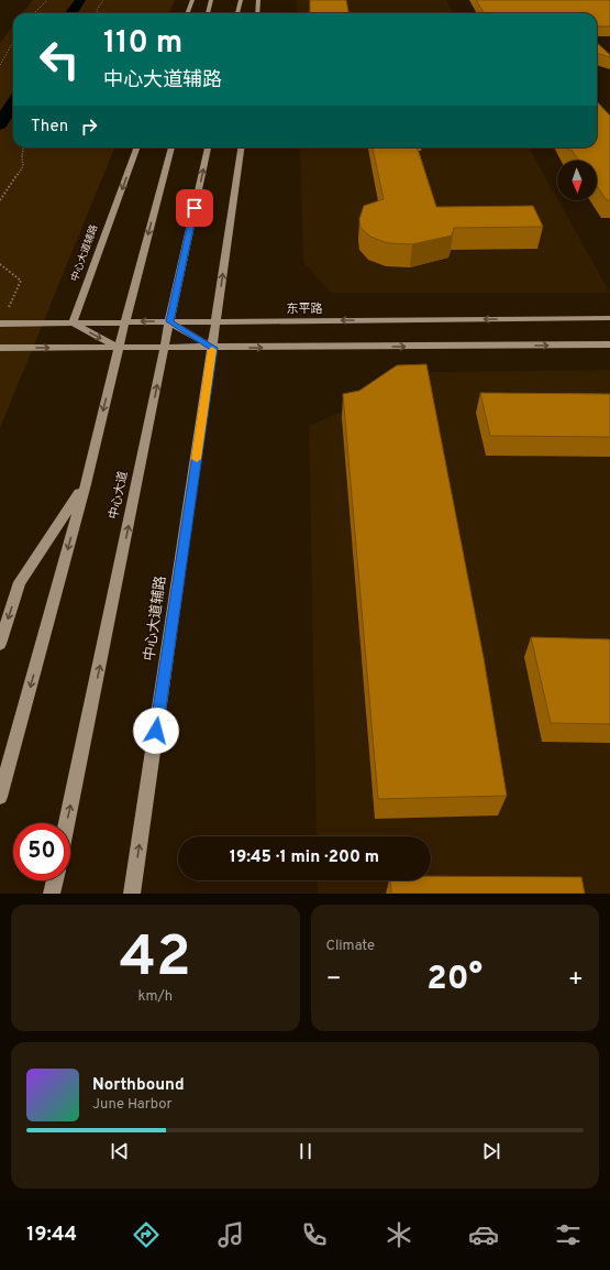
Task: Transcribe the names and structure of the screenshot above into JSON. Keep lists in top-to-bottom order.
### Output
{
  "streets": {
    "main road": ["中心大道辅路", "东平路", "中心大道"]
  },
  "crossings": [
    ["中心大道辅路", "东平路"],
    ["东平路", "中心大道"]
  ],
  "north": "bottom",
  "page": {
    "turn": ["110 m", "中心大道辅路"],
    "then": "Then",
    "limit": "50",
    "trip": "19:45 · 1 min · 200 m",
    "tile": [
      ["42", "km/h"],
      "Climate"
    ],
    "heat": ["−", "20°", "+"],
    "song": ["Northbound", "June Harbor"],
    "tabs": "19:44"
  }
}
